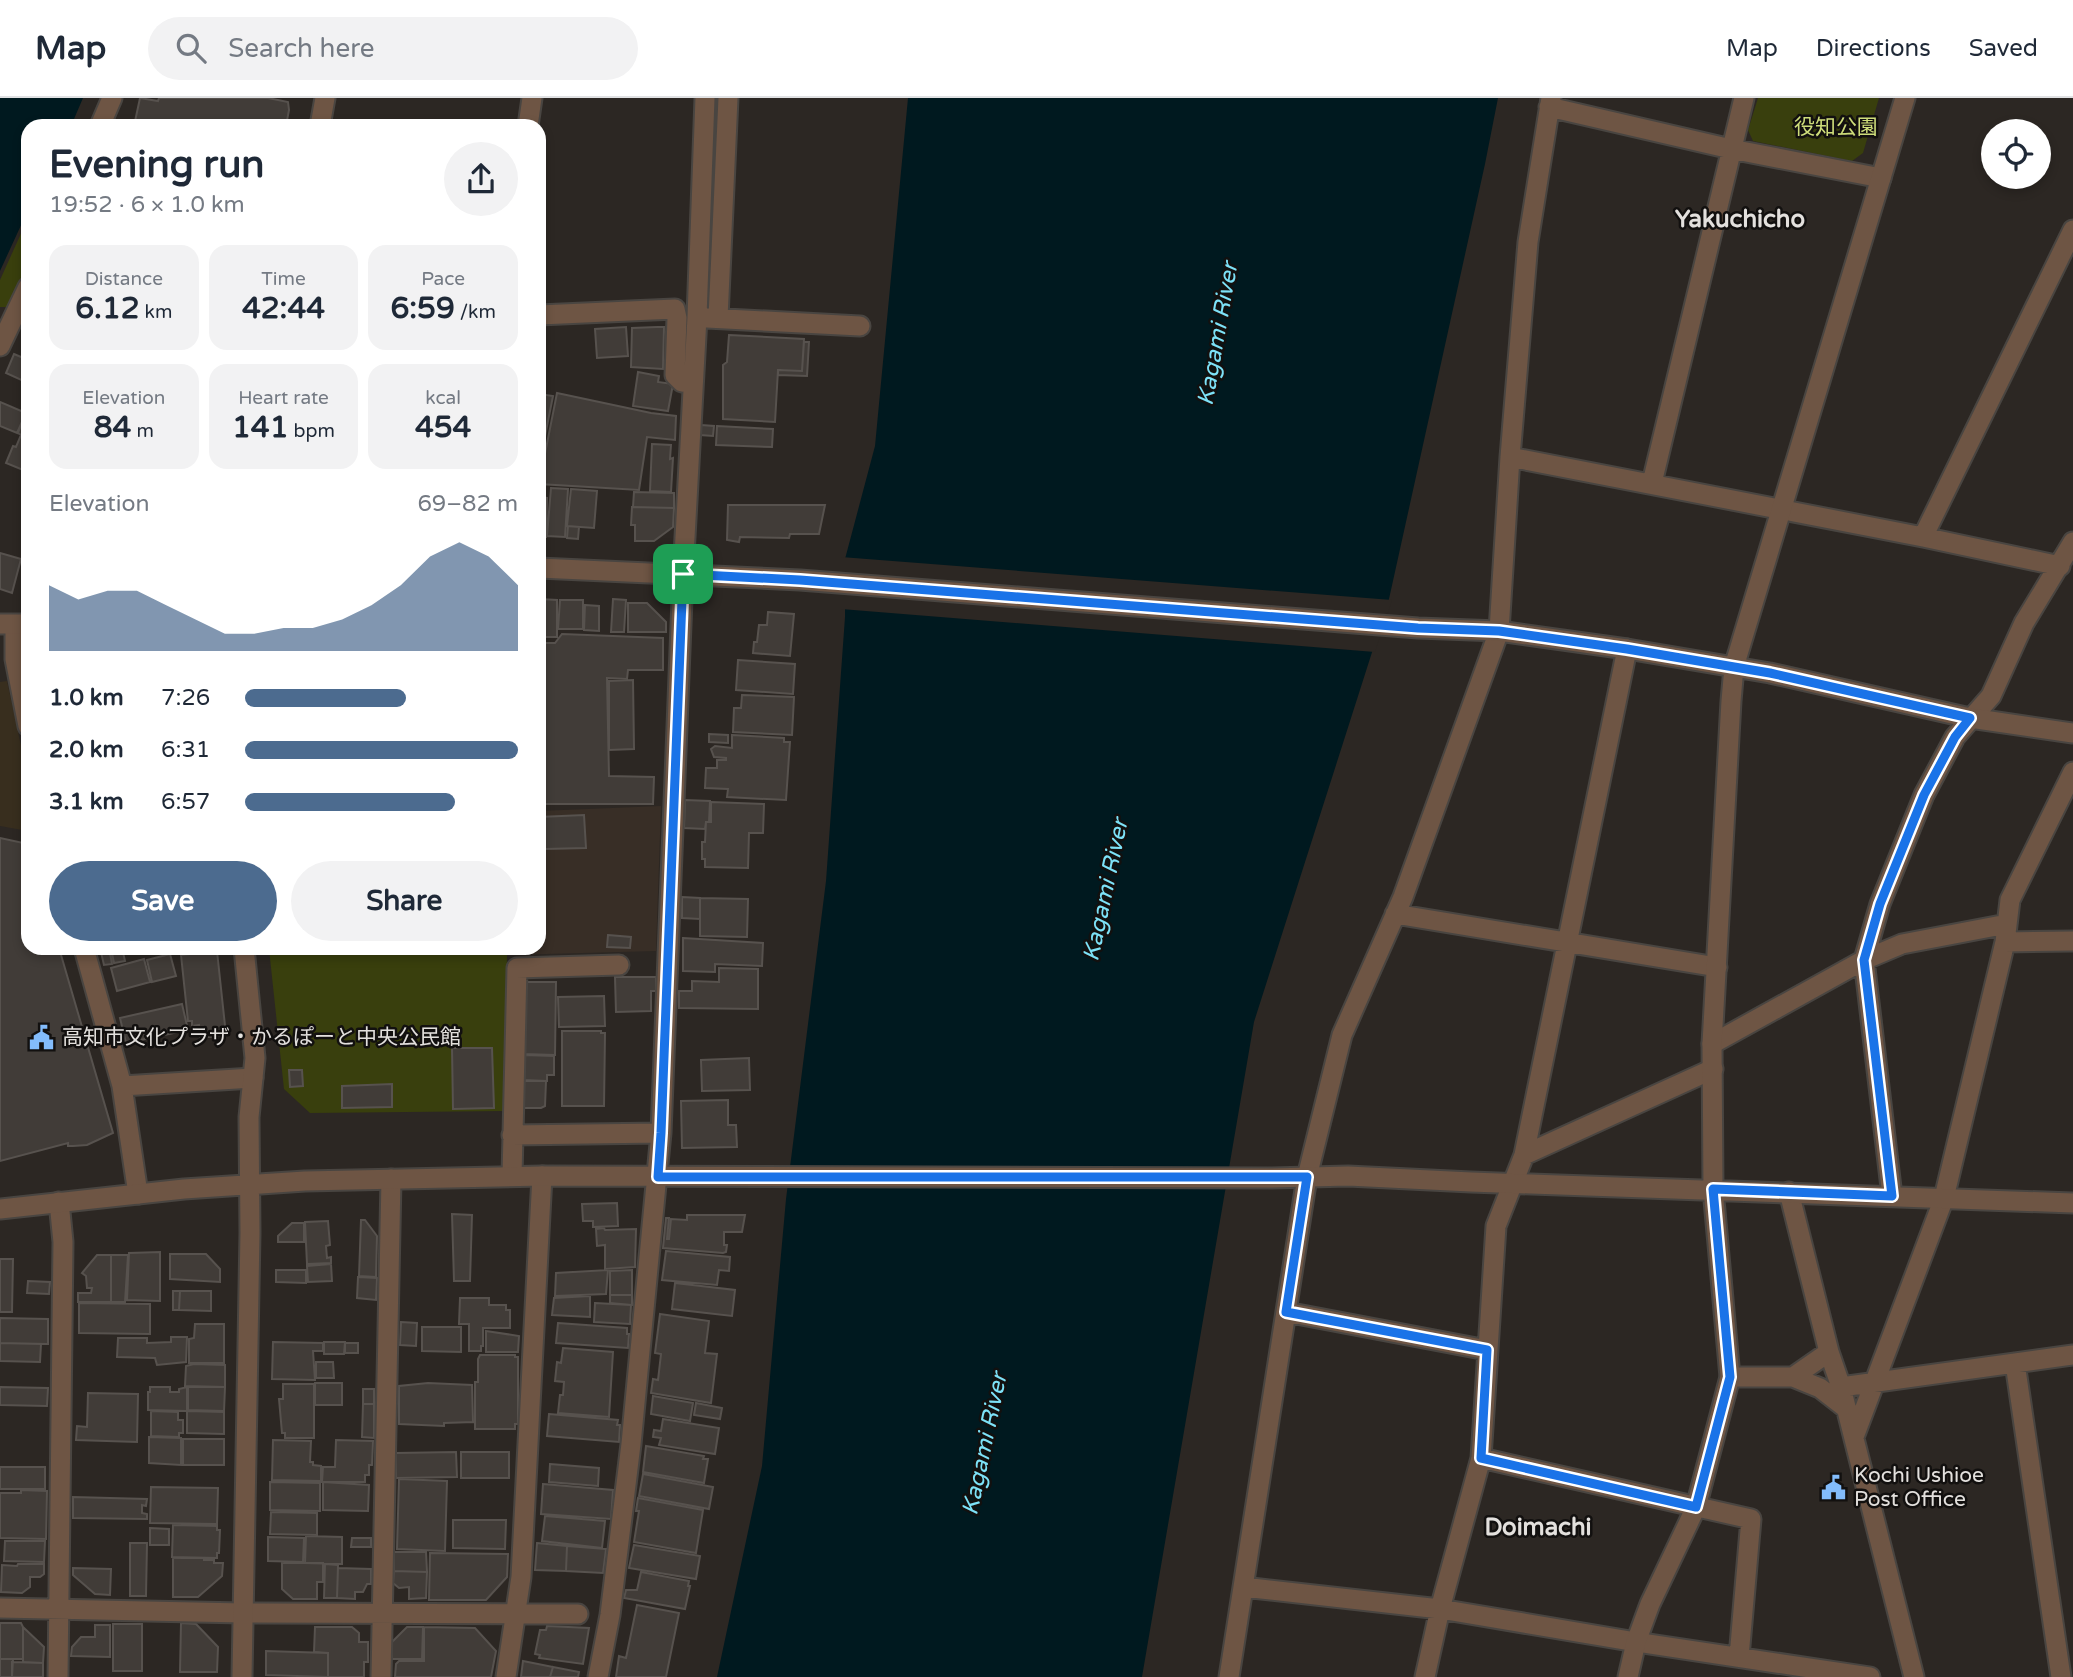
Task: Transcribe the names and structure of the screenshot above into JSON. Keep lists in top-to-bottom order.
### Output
{
  "districts": ["Yakuchicho", "Doimachi"],
  "water": ["Kagami River"],
  "parks": ["役知公園"],
  "places": {
    "public building": ["高知市文化プラザ・かるぽーと中央公民館", "Kochi Ushioe Post Office"]
  },
  "page": {
    "header": "Map",
    "search": "Search here",
    "nav": ["Map", "Directions", "Saved"],
    "heading": ["Evening run", "19:52 · 6 × 1.0 km"],
    "stats": [
      ["Distance", "6.12 km"],
      ["Time", "42:44"],
      ["Pace", "6:59 /km"],
      ["Elevation", "84 m"],
      ["Heart rate", "141 bpm"],
      ["kcal", "454"]
    ],
    "chart": ["Elevation", "69–82 m"],
    "list": [
      {
        "name": "1.0 km",
        "note": "7:26"
      },
      {
        "name": "2.0 km",
        "note": "6:31"
      },
      {
        "name": "3.1 km",
        "note": "6:57"
      }
    ],
    "buttons": ["Save", "Share"]
  }
}
